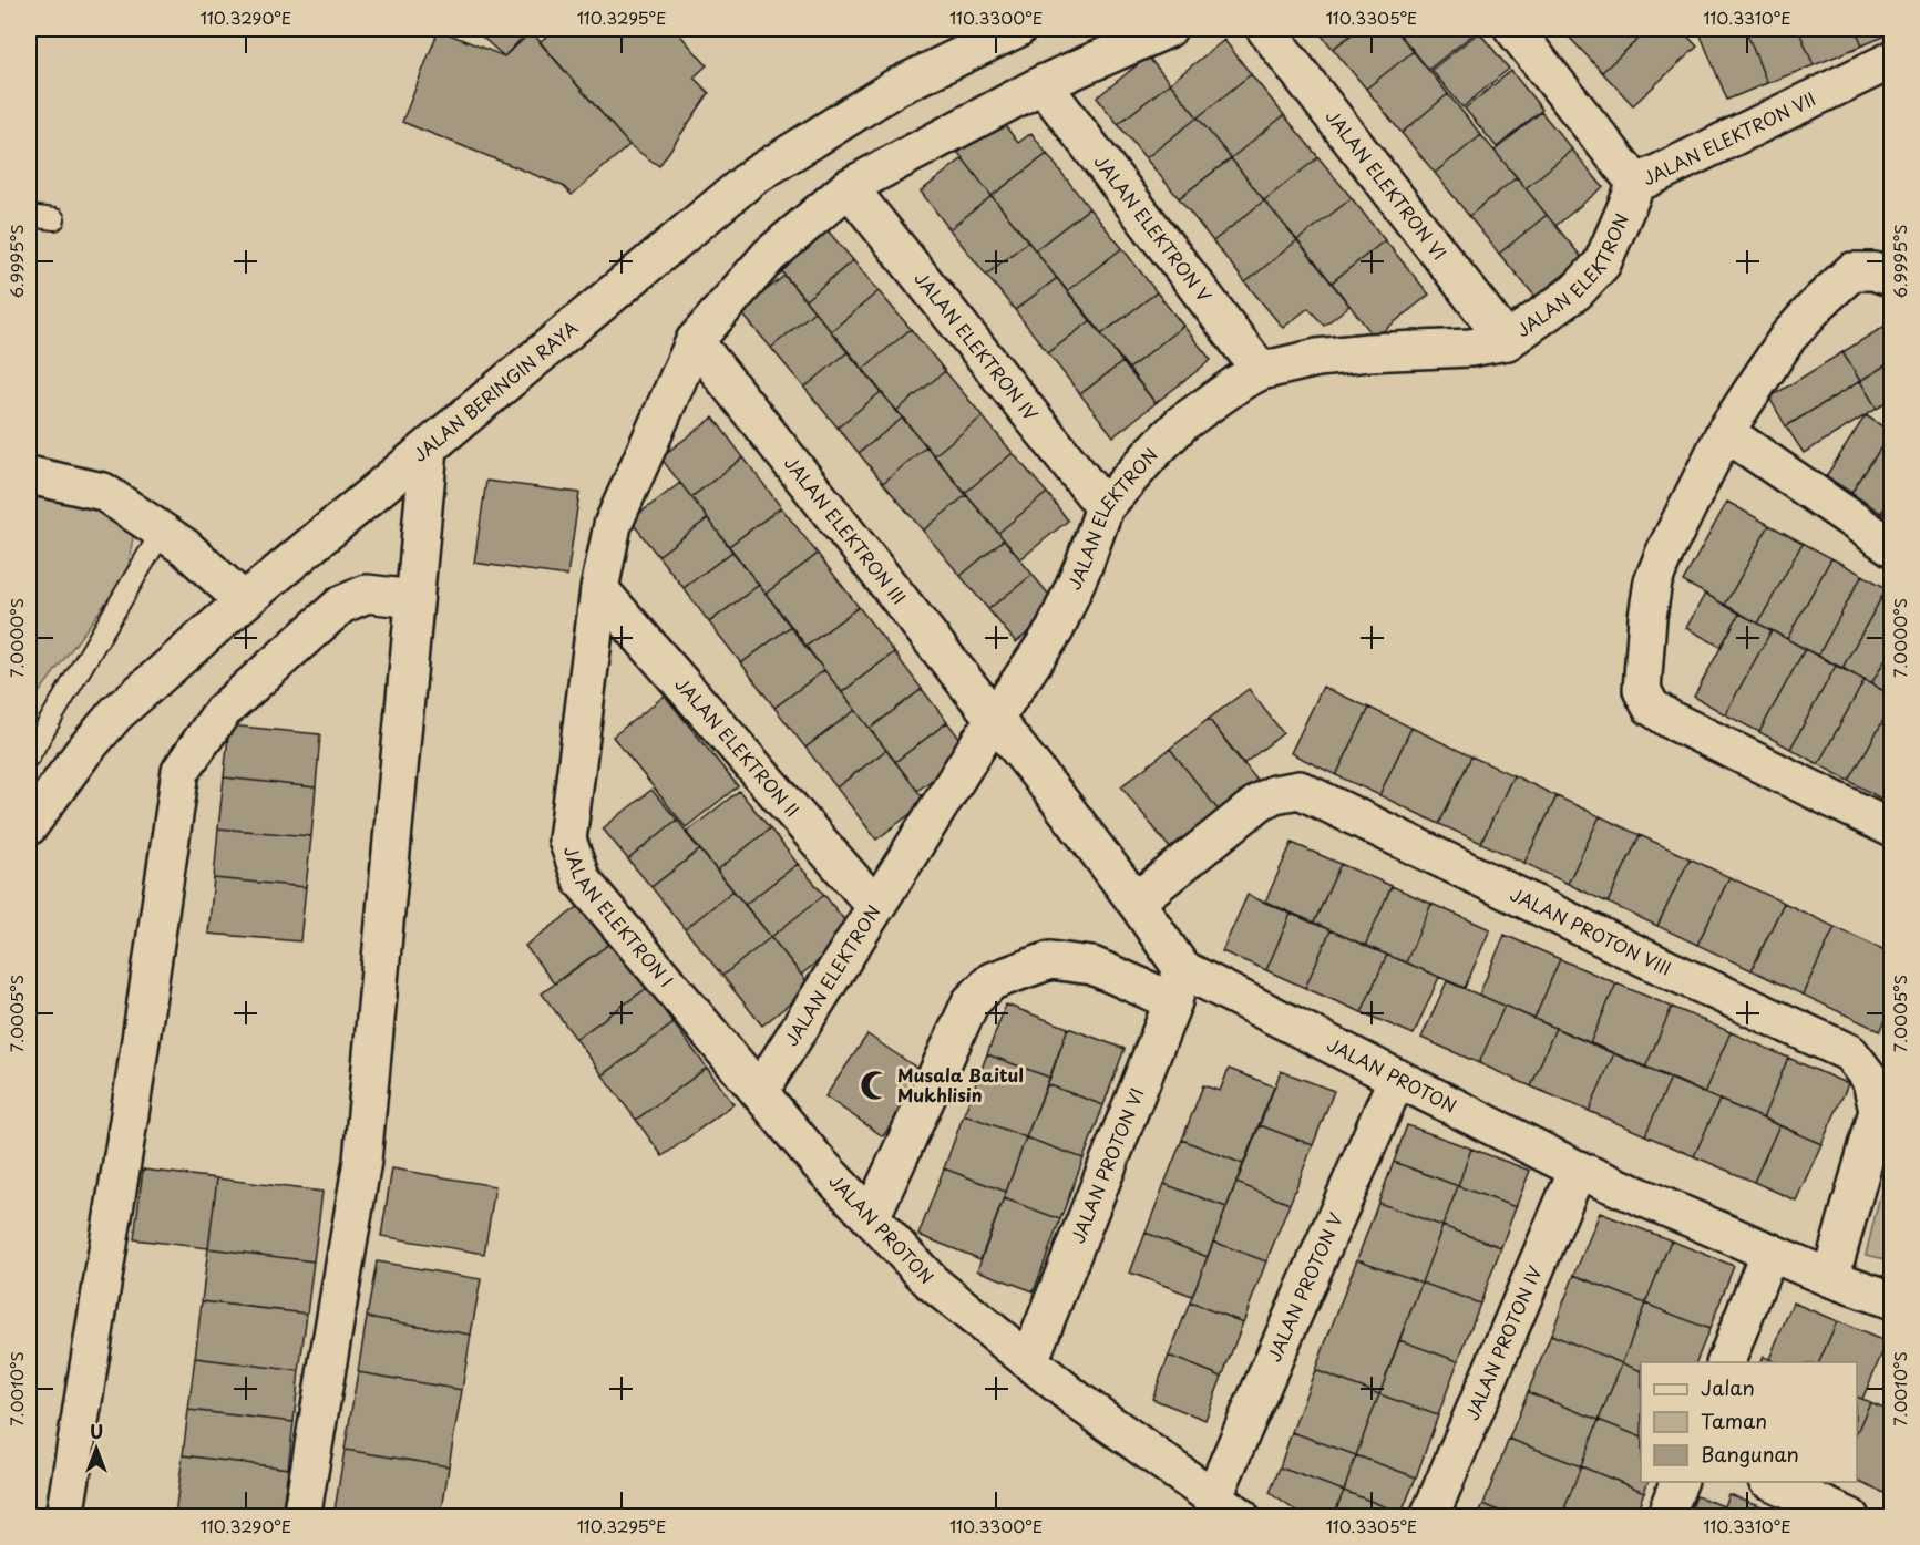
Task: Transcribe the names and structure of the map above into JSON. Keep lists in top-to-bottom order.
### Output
{
  "streets": {
    "street": [
      "JALAN ELEKTRON VII",
      "JALAN ELEKTRON VI",
      "JALAN ELEKTRON V",
      "JALAN ELEKTRON",
      "JALAN ELEKTRON IV",
      "JALAN BERINGIN RAYA",
      "JALAN ELEKTRON III",
      "JALAN ELEKTRON II",
      "JALAN ELEKTRON I",
      "JALAN PROTON VIII",
      "JALAN PROTON",
      "JALAN PROTON VI",
      "JALAN PROTON V",
      "JALAN PROTON IV"
    ]
  },
  "crossings": [
    ["JALAN ELEKTRON VII", "JALAN ELEKTRON"],
    ["JALAN ELEKTRON VI", "JALAN ELEKTRON"],
    ["JALAN ELEKTRON V", "JALAN ELEKTRON"],
    ["JALAN ELEKTRON", "JALAN ELEKTRON IV"],
    ["JALAN ELEKTRON", "JALAN ELEKTRON III"],
    ["JALAN ELEKTRON", "JALAN ELEKTRON II"],
    ["JALAN ELEKTRON", "JALAN ELEKTRON I"],
    ["JALAN ELEKTRON", "JALAN PROTON"],
    ["JALAN ELEKTRON III", "JALAN PROTON"],
    ["JALAN ELEKTRON II", "JALAN ELEKTRON I"],
    ["JALAN ELEKTRON I", "JALAN PROTON"],
    ["JALAN PROTON VIII", "JALAN PROTON"],
    ["JALAN PROTON", "JALAN PROTON VI"],
    ["JALAN PROTON", "JALAN PROTON V"],
    ["JALAN PROTON", "JALAN PROTON IV"]
  ],
  "places": {
    "mosque": ["Musala Baitul Mukhlisin"]
  },
  "legend": ["Jalan", "Taman", "Bangunan"],
  "north": "top",
  "coordinates": [
    "110.3290°E",
    "110.3295°E",
    "110.3300°E",
    "110.3305°E",
    "110.3310°E",
    "6.9995°S",
    "7.0000°S",
    "7.0005°S",
    "7.0010°S"
  ]
}
